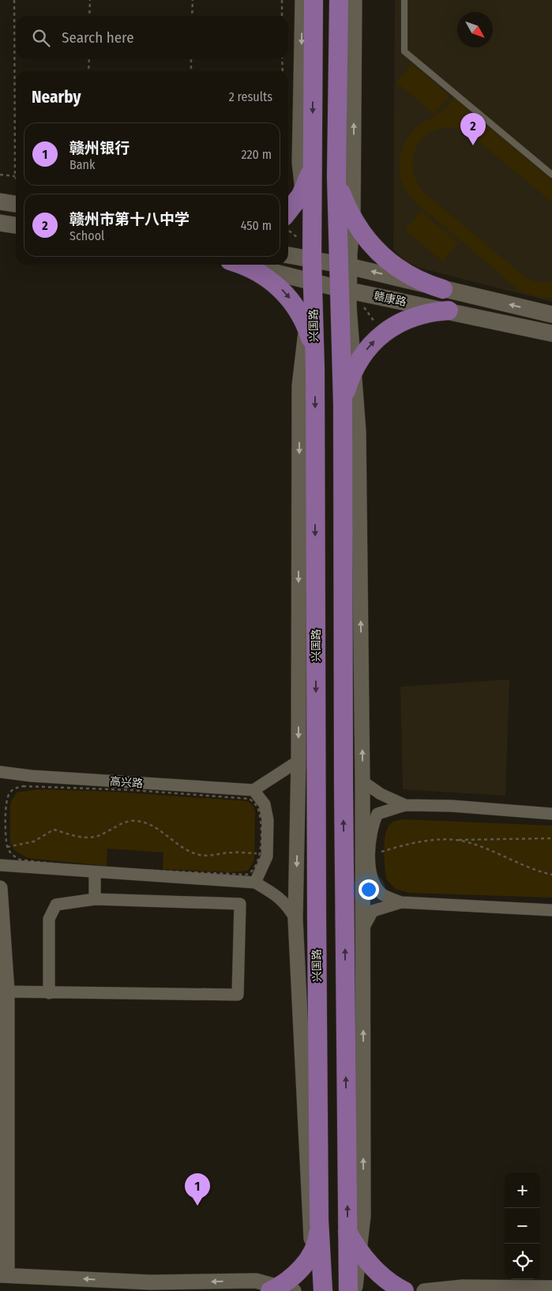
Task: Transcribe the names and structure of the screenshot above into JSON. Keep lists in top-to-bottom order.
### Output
{
  "streets": {
    "main road": ["赣康路", "兴国路"],
    "street": ["高兴路"]
  },
  "crossings": [
    ["赣康路", "兴国路"]
  ],
  "north": "bottom right",
  "page": {
    "search": "Search here",
    "heading": ["Nearby", "2 results"],
    "pins": ["2", "1"],
    "list": [
      {
        "mark": "1",
        "name": "赣州银行",
        "note": "Bank",
        "value": "220 m"
      },
      {
        "mark": "2",
        "name": "赣州市第十八中学",
        "note": "School",
        "value": "450 m"
      }
    ],
    "map_buttons": ["+", "−"]
  }
}
